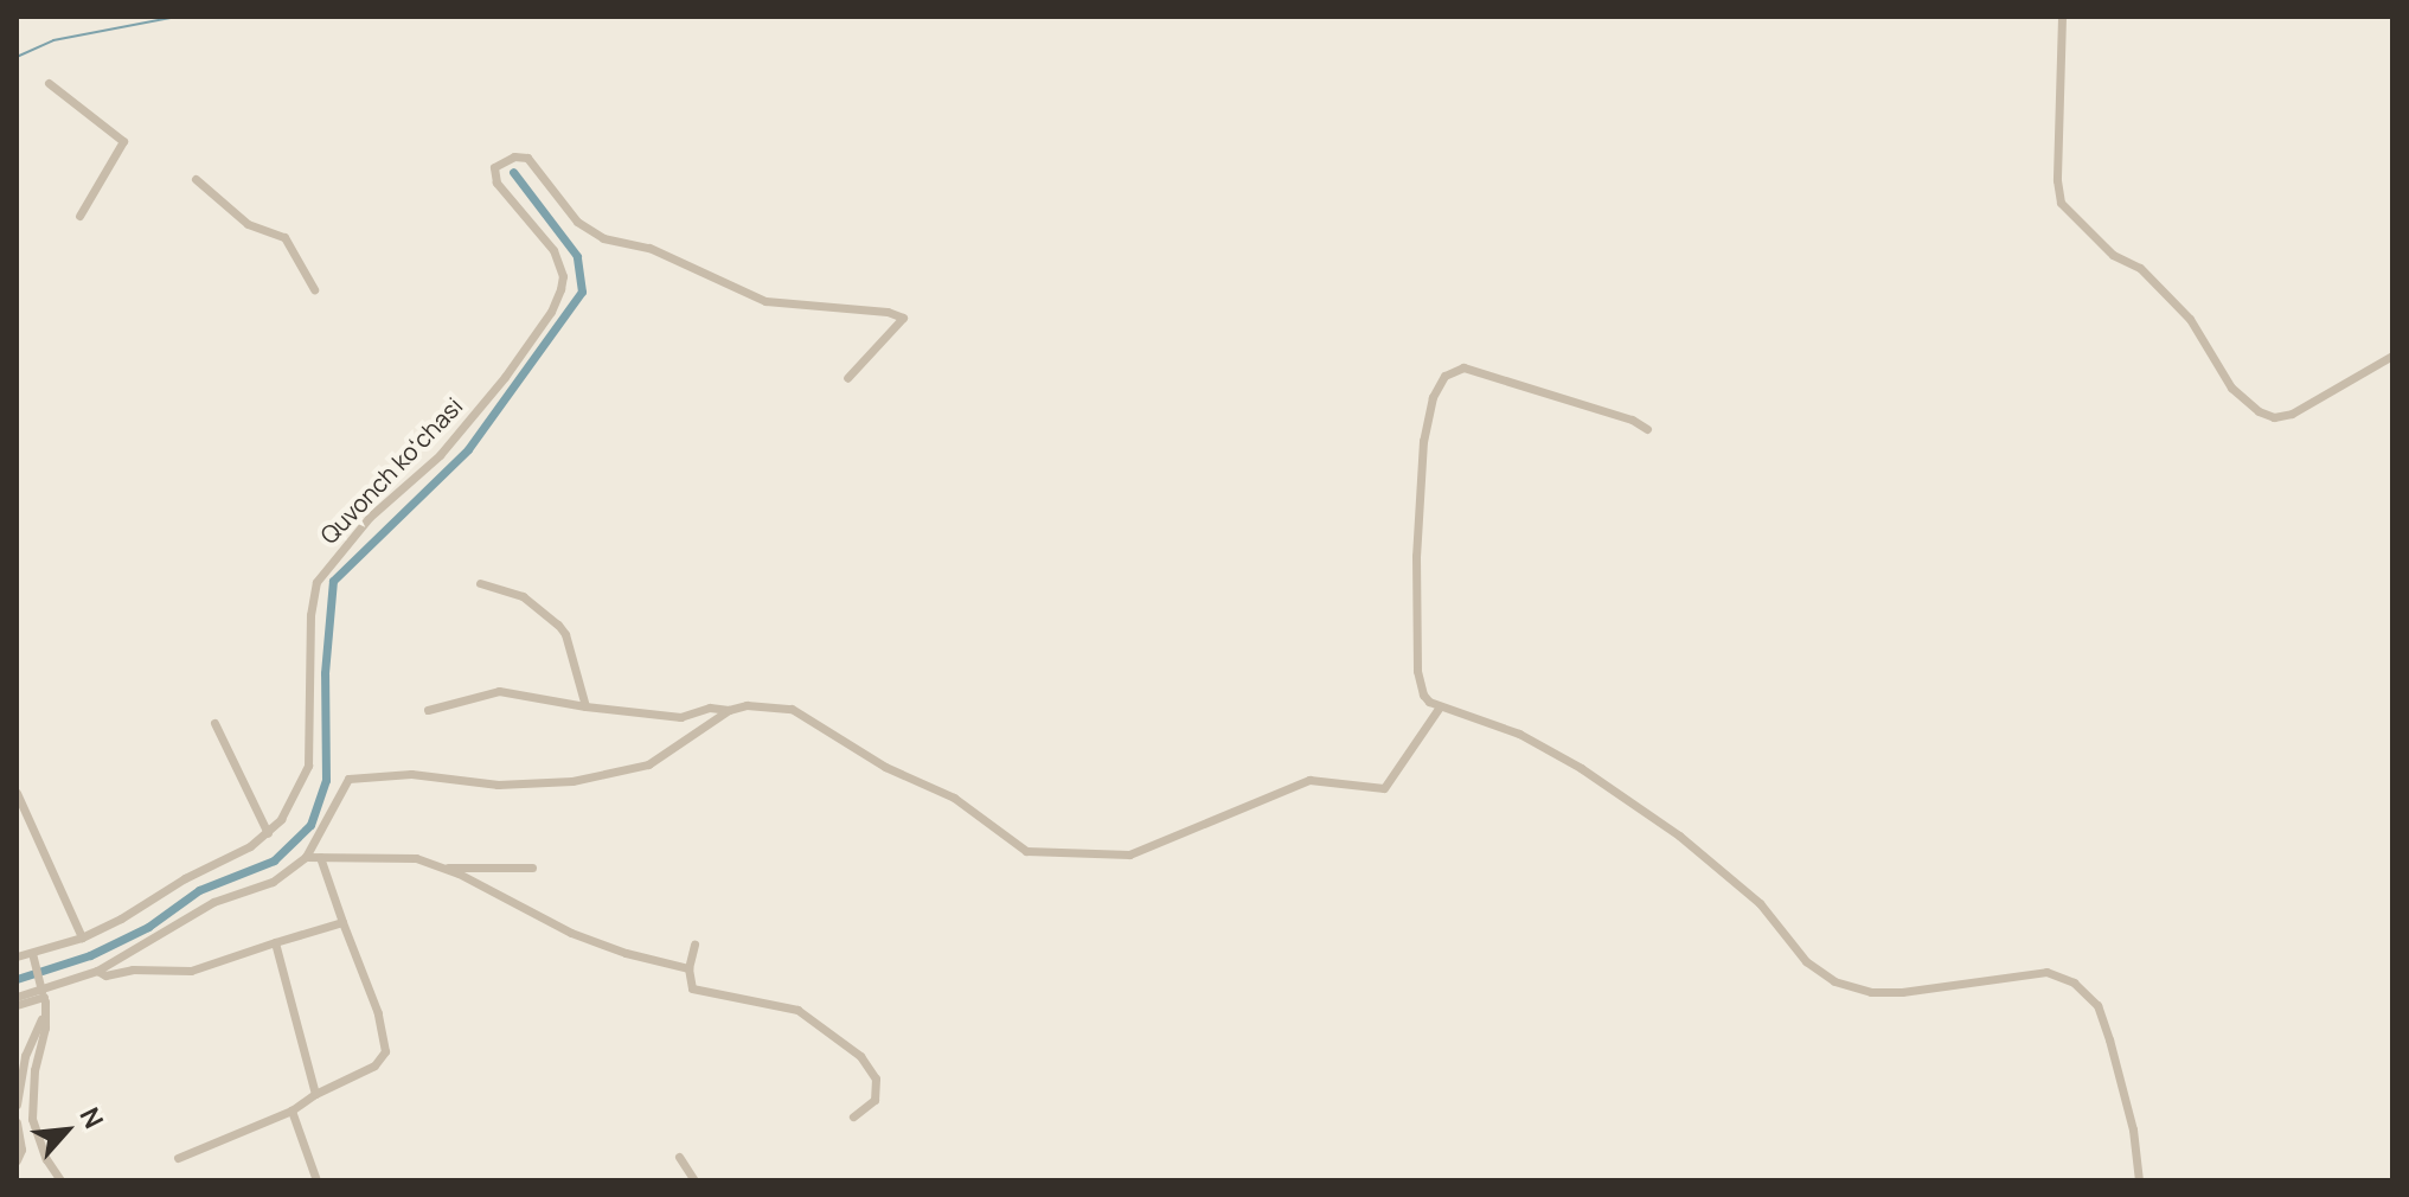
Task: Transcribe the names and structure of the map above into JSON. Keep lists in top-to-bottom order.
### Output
{
  "streets": {
    "street": ["Quvonch koʻchasi"]
  },
  "north": "top right"
}
